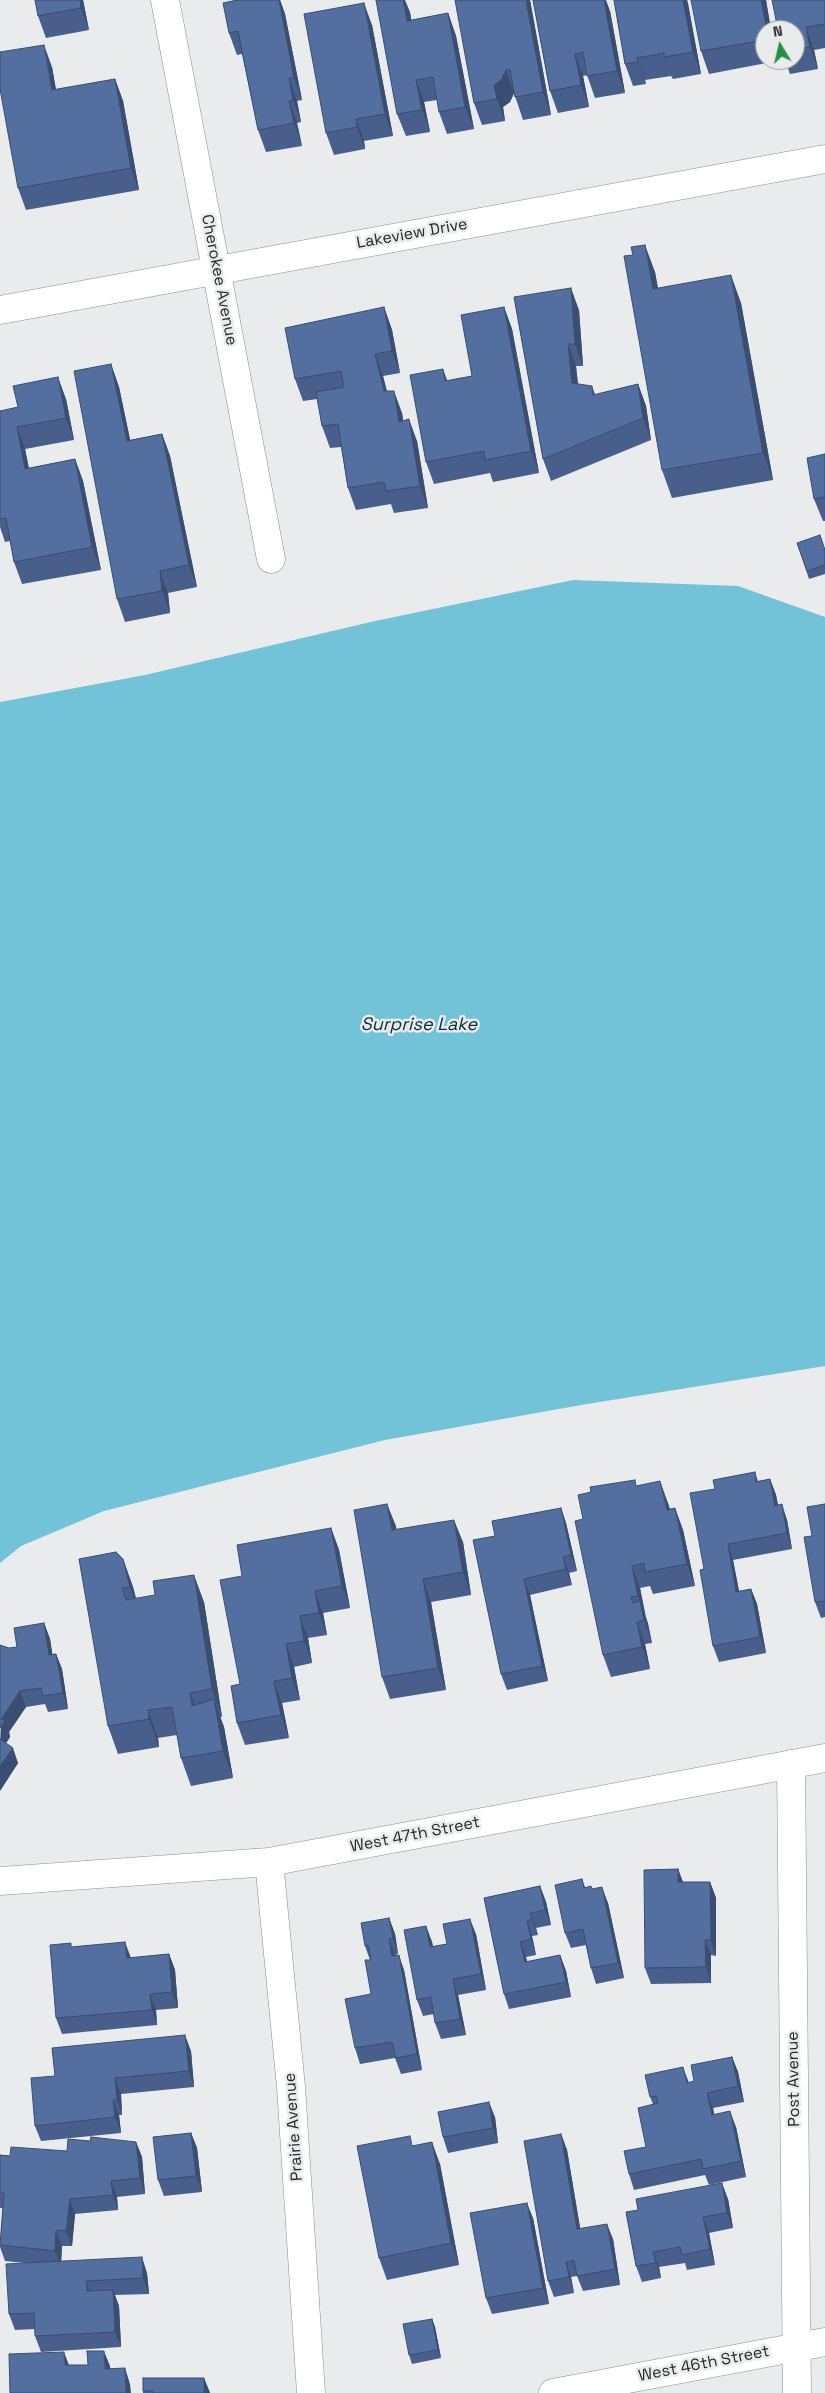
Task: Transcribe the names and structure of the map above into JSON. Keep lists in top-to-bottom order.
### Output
{
  "streets": {
    "street": [
      "Lakeview Drive",
      "Cherokee Avenue",
      "West 47th Street",
      "Post Avenue",
      "Prairie Avenue",
      "West 46th Street"
    ]
  },
  "crossings": [
    ["Lakeview Drive", "Cherokee Avenue"],
    ["West 47th Street", "Post Avenue"],
    ["West 47th Street", "Prairie Avenue"],
    ["Post Avenue", "West 46th Street"]
  ],
  "water": ["Surprise Lake"],
  "north": "top"
}
